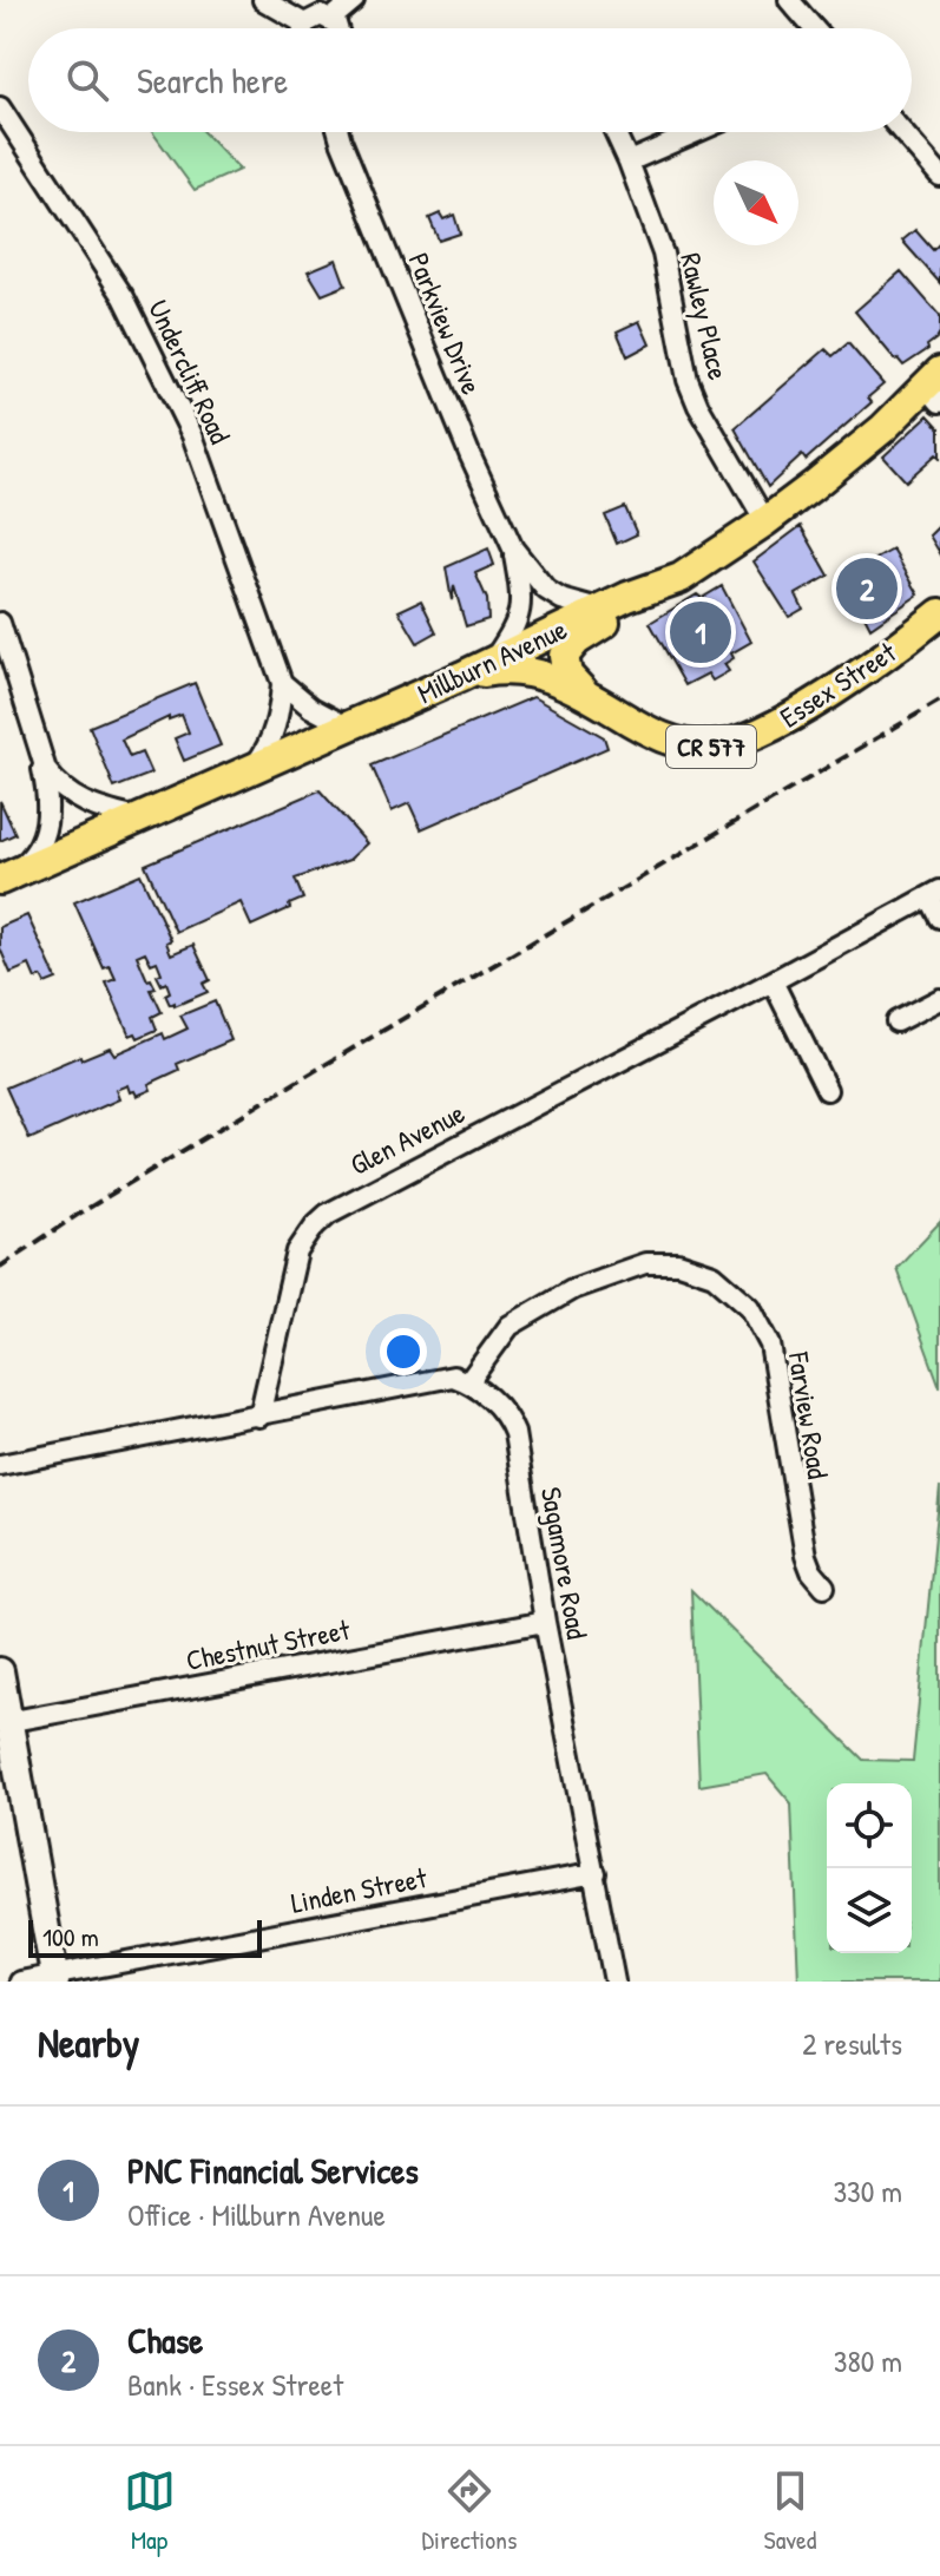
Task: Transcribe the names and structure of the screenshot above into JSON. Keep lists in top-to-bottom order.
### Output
{
  "streets": {
    "main road": ["Millburn Avenue", "Essex Street", "CR 577"],
    "street": [
      "Rawley Place",
      "Parkview Drive",
      "Undercliff Road",
      "Glen Avenue",
      "Farview Road",
      "Sagamore Road",
      "Chestnut Street",
      "Linden Street"
    ]
  },
  "crossings": [
    ["Rawley Place", "Millburn Avenue"],
    ["Parkview Drive", "Millburn Avenue"],
    ["Undercliff Road", "Millburn Avenue"],
    ["Millburn Avenue", "Essex Street"],
    ["Farview Road", "Sagamore Road"],
    ["Sagamore Road", "Chestnut Street"],
    ["Sagamore Road", "Linden Street"]
  ],
  "scale_bar": "100 m",
  "north": "bottom right",
  "page": {
    "search": "Search here",
    "pins": ["2", "1"],
    "scale": "100 m",
    "heading": ["Nearby", "2 results"],
    "list": [
      {
        "mark": "1",
        "name": "PNC Financial Services",
        "note": "Office · Millburn Avenue",
        "value": "330 m"
      },
      {
        "mark": "2",
        "name": "Chase",
        "note": "Bank · Essex Street",
        "value": "380 m"
      }
    ],
    "nav": ["Map", "Directions", "Saved"]
  }
}
